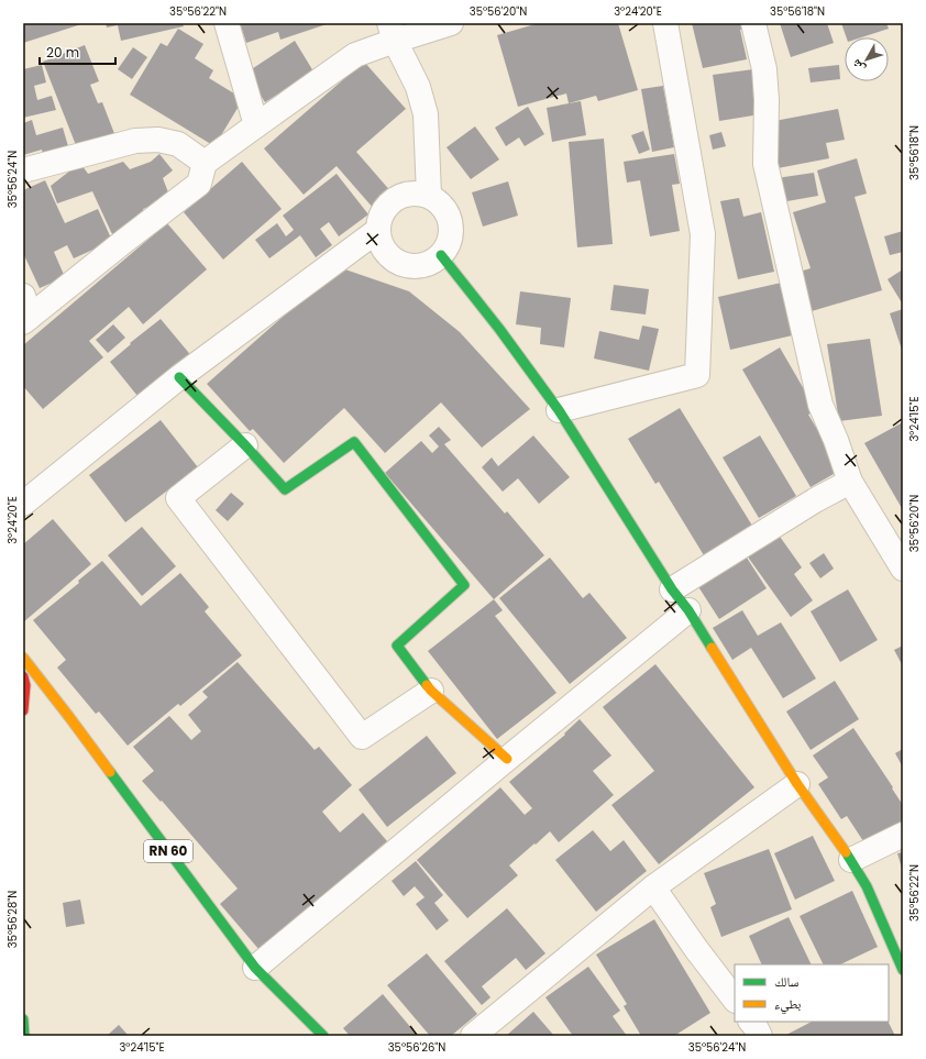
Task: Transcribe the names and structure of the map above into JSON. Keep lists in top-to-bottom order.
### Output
{
  "streets": {
    "street": ["RN 60"]
  },
  "legend": ["سالك", "بطيء"],
  "scale_bar": "20 m",
  "north": "bottom left",
  "coordinates": [
    "35°56'22\"N",
    "35°56'20\"N",
    "3°24'20\"E",
    "35°56'18\"N",
    "35°56'24\"N",
    "3°24'15\"E",
    "35°56'28\"N",
    "35°56'26\"N"
  ]
}
